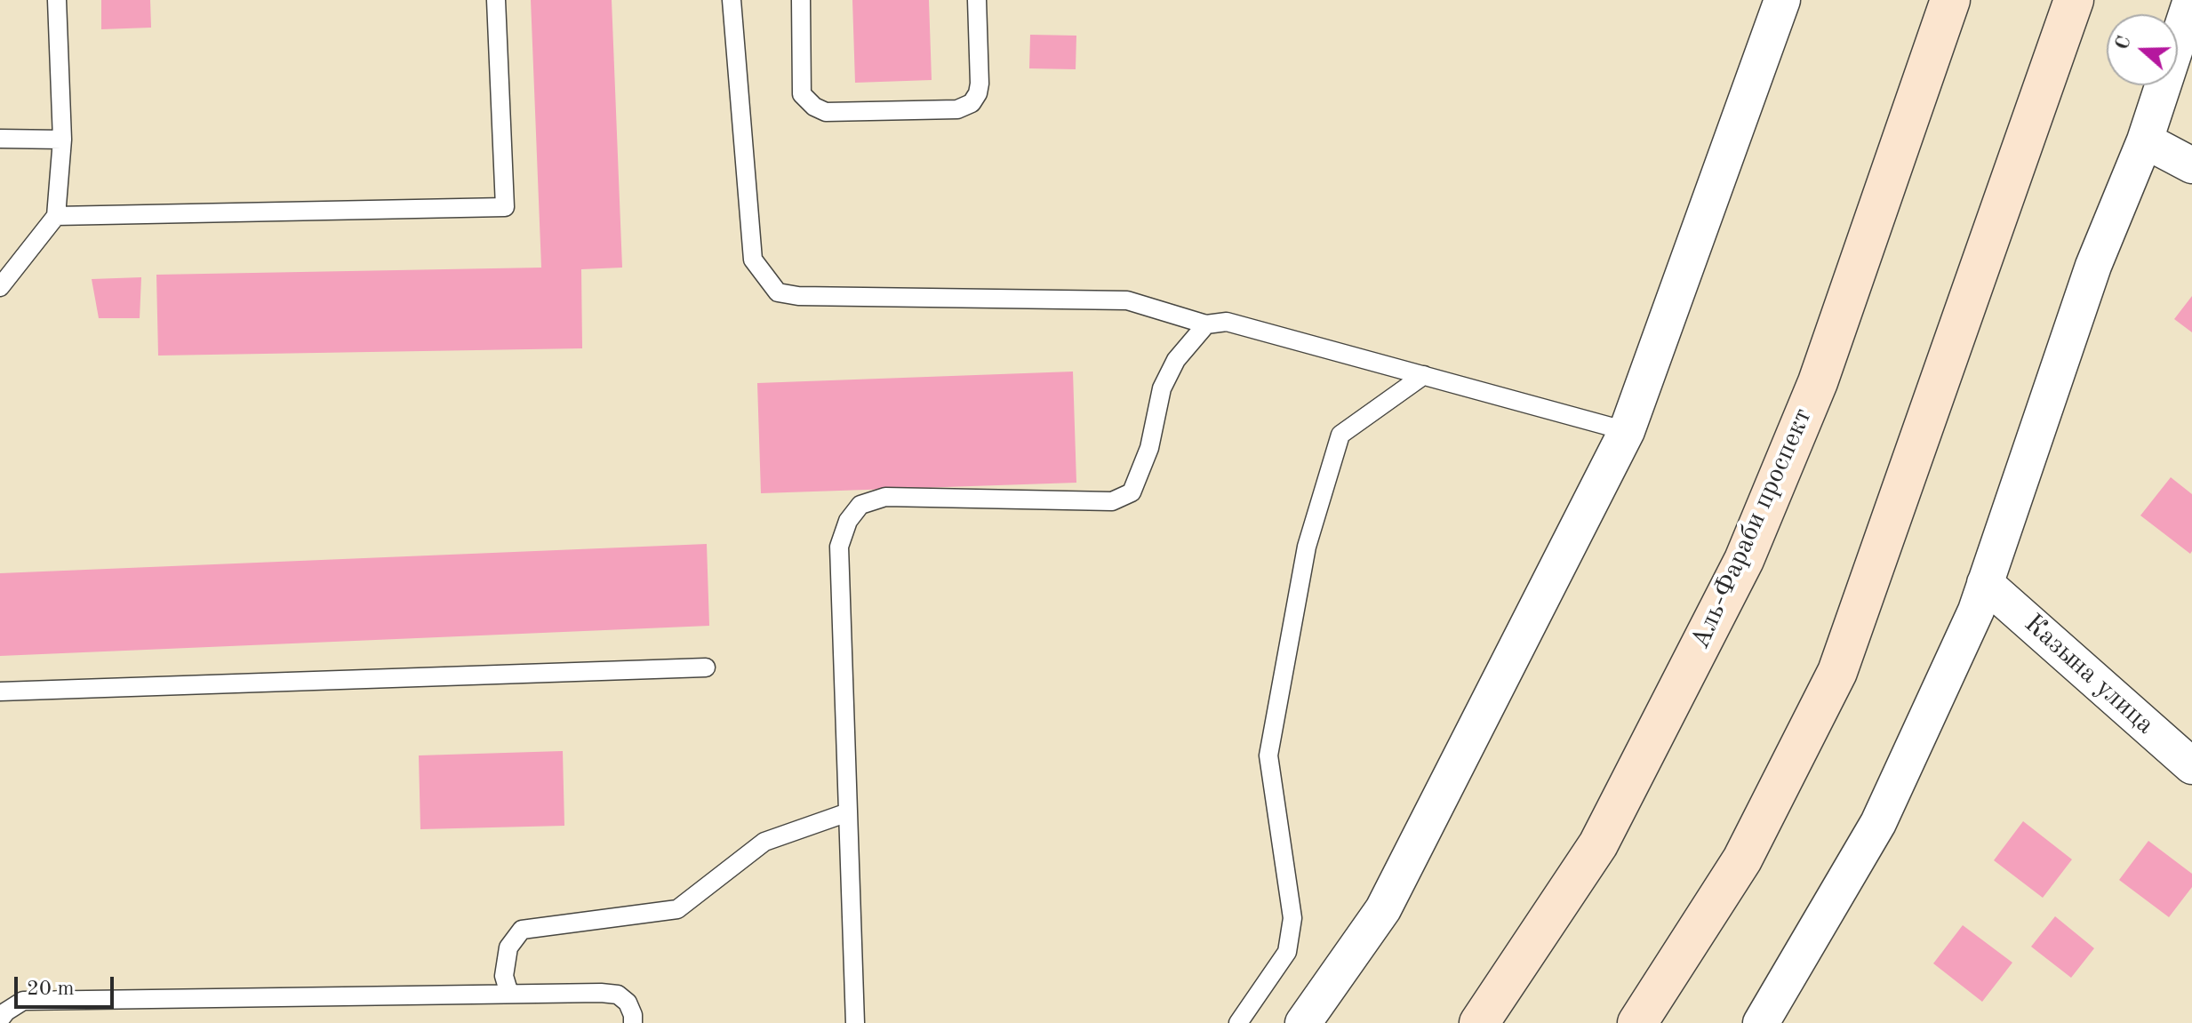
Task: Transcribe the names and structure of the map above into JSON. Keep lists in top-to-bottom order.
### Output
{
  "streets": {
    "street": ["Аль-Фараби проспект", "Казына улица"]
  },
  "scale_bar": "20 m",
  "north": "left"
}
